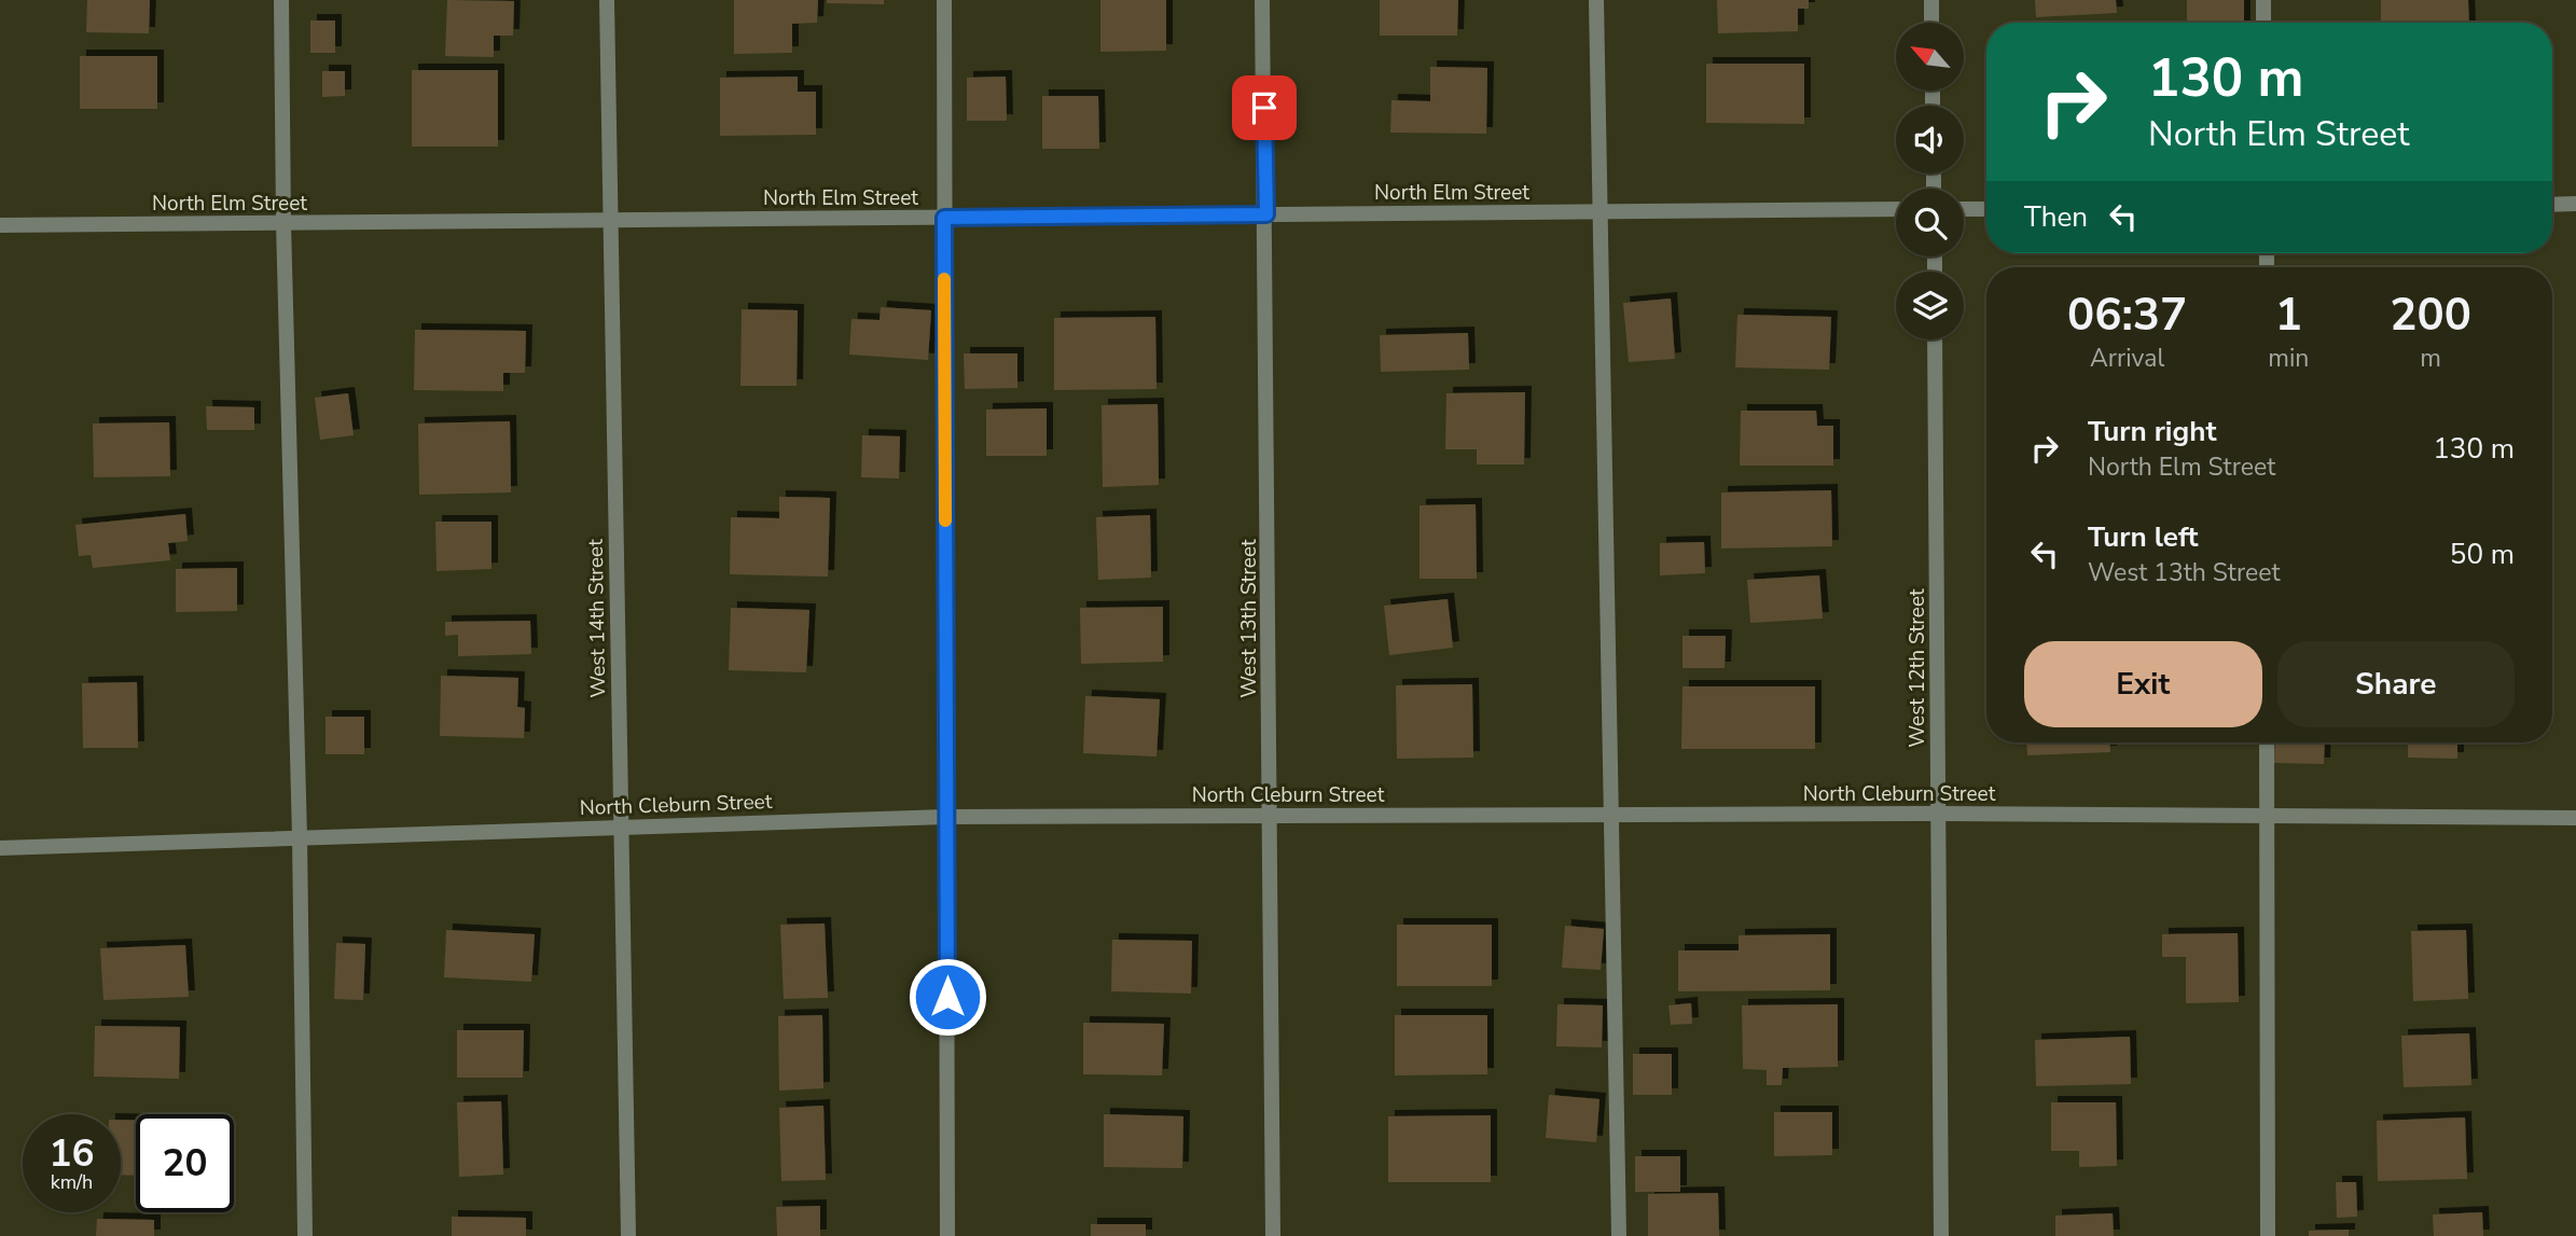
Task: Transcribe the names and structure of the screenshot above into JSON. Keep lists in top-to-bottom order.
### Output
{
  "streets": {
    "street": [
      "North Elm Street",
      "West 14th Street",
      "West 13th Street",
      "West 12th Street",
      "North Cleburn Street"
    ]
  },
  "crossings": [
    ["North Elm Street", "West 14th Street"],
    ["North Elm Street", "West 13th Street"],
    ["West 14th Street", "North Cleburn Street"],
    ["West 13th Street", "North Cleburn Street"],
    ["West 12th Street", "North Cleburn Street"]
  ],
  "north": "top left",
  "page": {
    "turn": ["130 m", "North Elm Street"],
    "then": "Then",
    "eta": [
      "06:37",
      "Arrival",
      "1",
      "min",
      "200",
      "m"
    ],
    "list": [
      {
        "name": "Turn right",
        "note": "North Elm Street",
        "value": "130 m"
      },
      {
        "name": "Turn left",
        "note": "West 13th Street",
        "value": "50 m"
      }
    ],
    "buttons": ["Exit", "Share"],
    "speed": "16 km/h",
    "limit": "20"
  }
}
